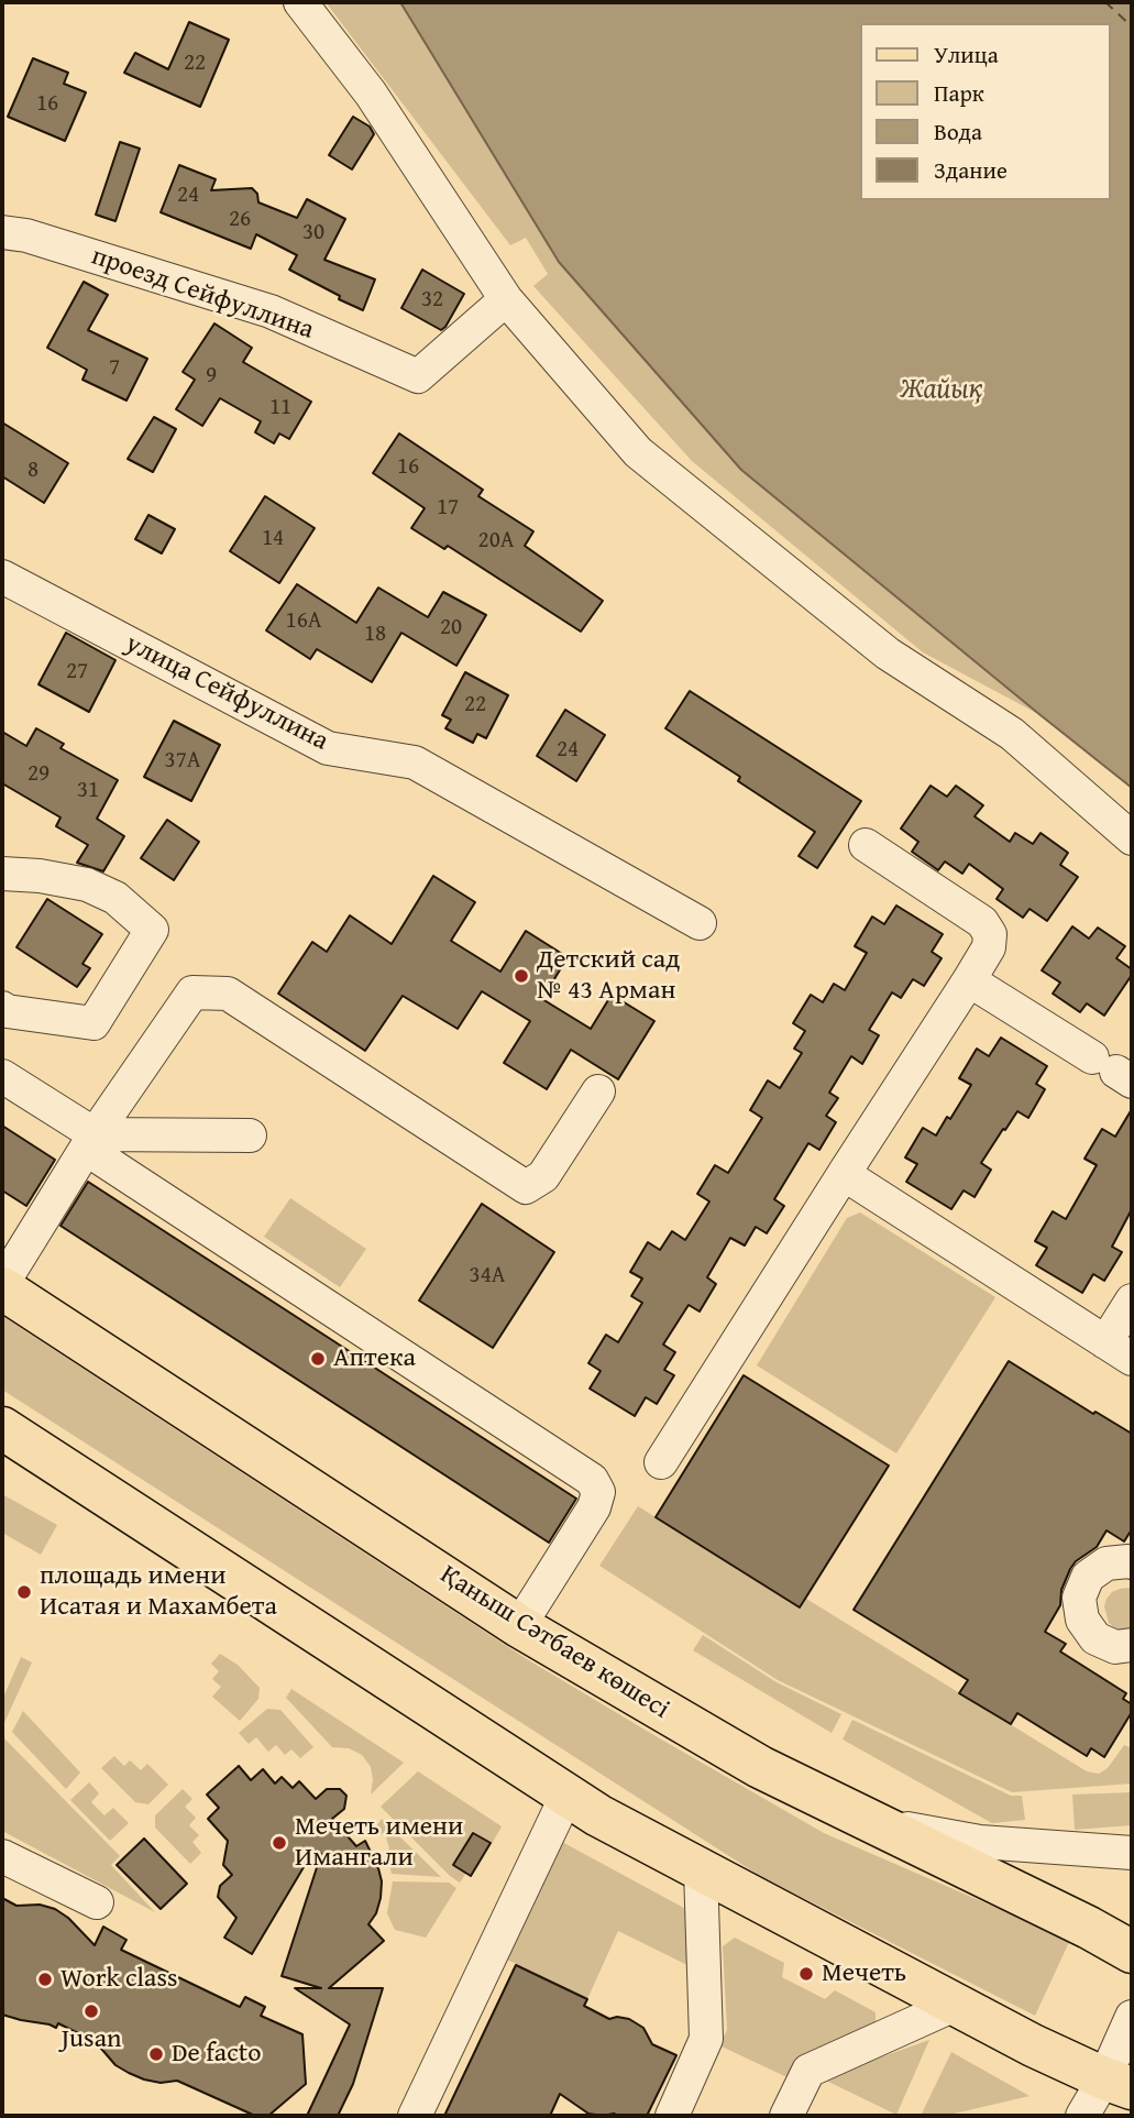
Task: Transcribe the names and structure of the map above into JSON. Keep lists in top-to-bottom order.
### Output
{
  "streets": {
    "main road": ["Қаныш Сәтбаев көшесі"],
    "street": ["проезд Сейфуллина", "улица Сейфуллина"]
  },
  "water": ["Жайық"],
  "places": [
    "Детский сад № 43 Арман",
    "Аптека",
    "площадь имени Исатая и Махамбета",
    "Мечеть имени Имангали",
    "Мечеть",
    "Work class",
    "Jusan",
    "De facto"
  ],
  "house_numbers": [
    "22",
    "16",
    "24",
    "26",
    "30",
    "32",
    "7",
    "9",
    "11",
    "16",
    "8",
    "17",
    "14",
    "20А",
    "16А",
    "20",
    "18",
    "27",
    "22",
    "24",
    "37А",
    "29",
    "31",
    "34А"
  ],
  "legend": [
    "Улица",
    "Парк",
    "Вода",
    "Здание"
  ]
}
